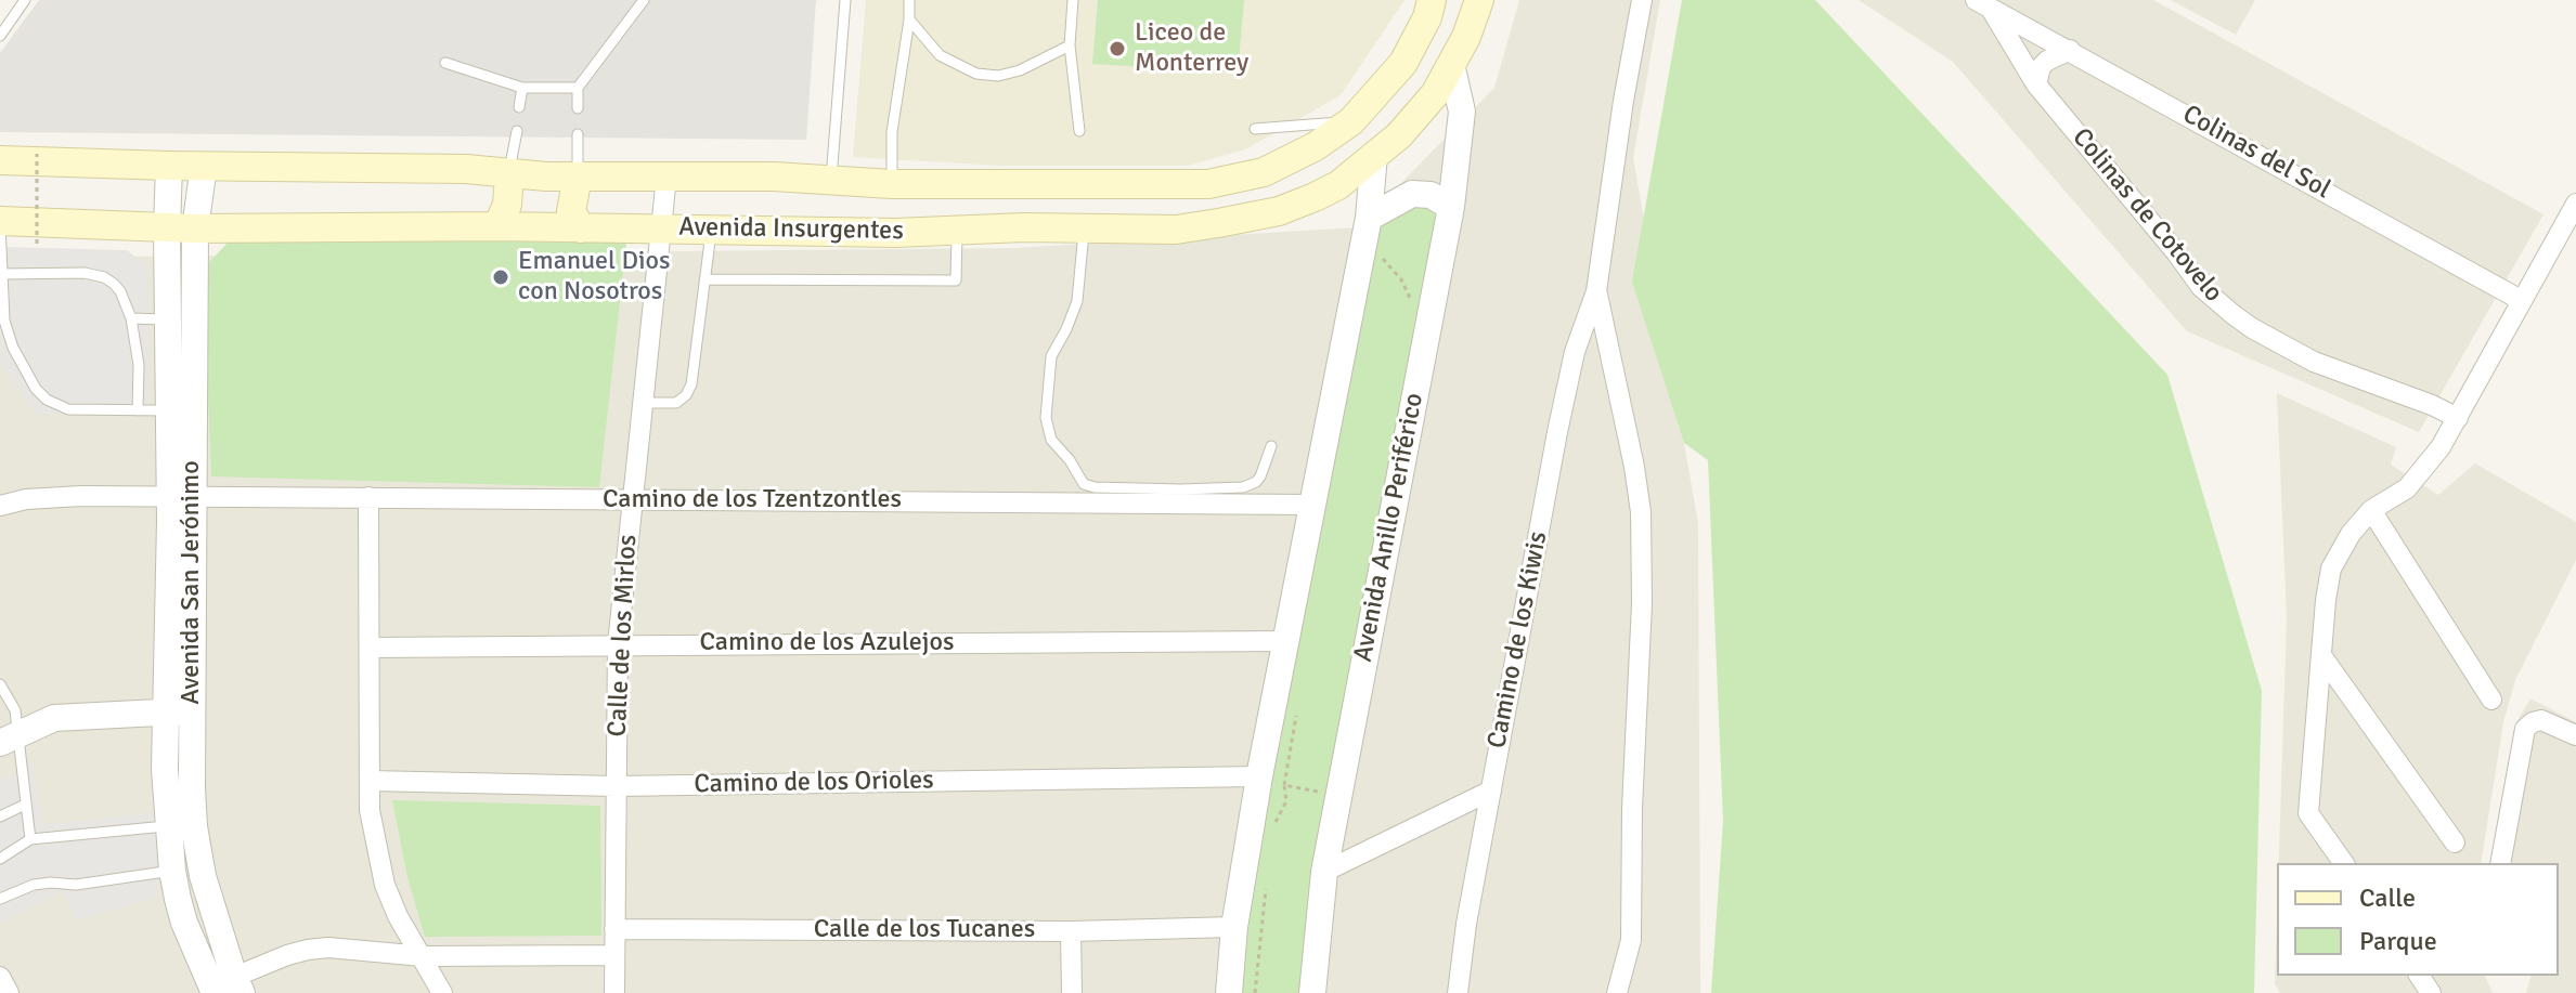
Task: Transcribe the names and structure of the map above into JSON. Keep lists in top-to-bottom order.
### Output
{
  "streets": {
    "main road": ["Avenida Insurgentes"],
    "street": [
      "Colinas del Sol",
      "Colinas de Cotovelo",
      "Camino de los Tzentzontles",
      "Avenida Anillo Periférico",
      "Avenida San Jerónimo",
      "Calle de los Mirlos",
      "Camino de los Kiwis",
      "Camino de los Azulejos",
      "Camino de los Orioles",
      "Calle de los Tucanes"
    ]
  },
  "crossings": [
    ["Colinas del Sol", "Colinas de Cotovelo"],
    ["Avenida Insurgentes", "Avenida Anillo Periférico"],
    ["Avenida Insurgentes", "Avenida San Jerónimo"],
    ["Avenida Insurgentes", "Calle de los Mirlos"],
    ["Camino de los Tzentzontles", "Avenida San Jerónimo"],
    ["Camino de los Tzentzontles", "Calle de los Mirlos"],
    ["Calle de los Mirlos", "Camino de los Azulejos"],
    ["Calle de los Mirlos", "Camino de los Orioles"],
    ["Calle de los Mirlos", "Calle de los Tucanes"]
  ],
  "places": ["Liceo de Monterrey", "Emanuel Dios con Nosotros"],
  "legend": ["Calle", "Parque"]
}
